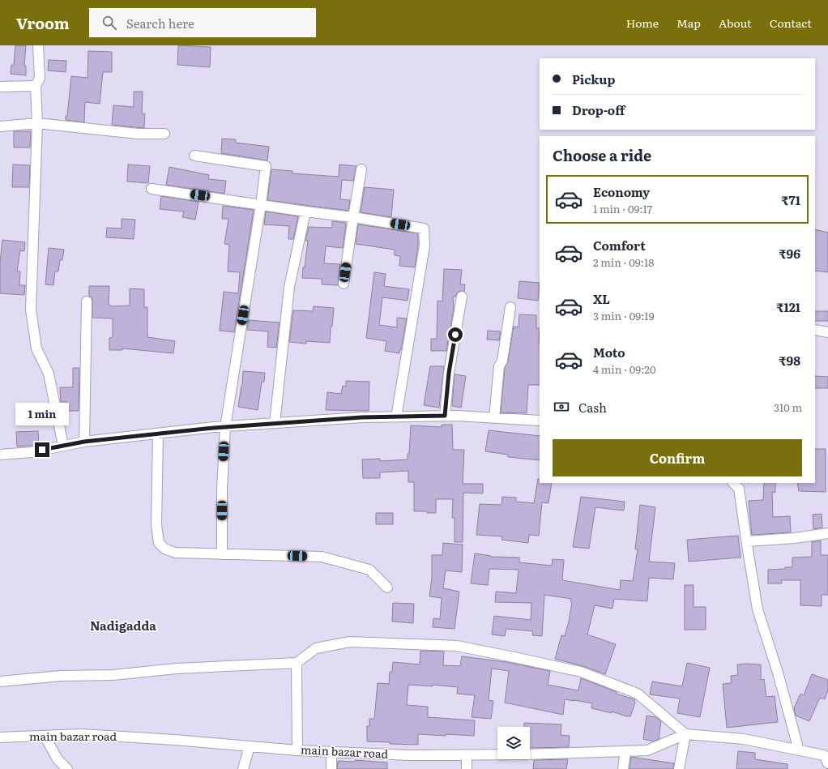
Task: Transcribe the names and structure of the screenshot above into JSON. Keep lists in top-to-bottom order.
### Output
{
  "streets": {
    "street": ["main bazar road"]
  },
  "districts": ["Nadigadda"],
  "page": {
    "header": "Vroom",
    "search": "Search here",
    "nav": [
      "Home",
      "Map",
      "About",
      "Contact"
    ],
    "banner": ["Pickup", "Drop-off"],
    "heading": "Choose a ride",
    "list": [
      {
        "name": "Economy",
        "note": "1 min · 09:17",
        "value": "₹71"
      },
      {
        "name": "Comfort",
        "note": "2 min · 09:18",
        "value": "₹96"
      },
      {
        "name": "XL",
        "note": "3 min · 09:19",
        "value": "₹121"
      },
      {
        "name": "Moto",
        "note": "4 min · 09:20",
        "value": "₹98"
      }
    ],
    "pay": ["Cash", "310 m"],
    "bubble": "1 min",
    "buttons": "Confirm"
  }
}
